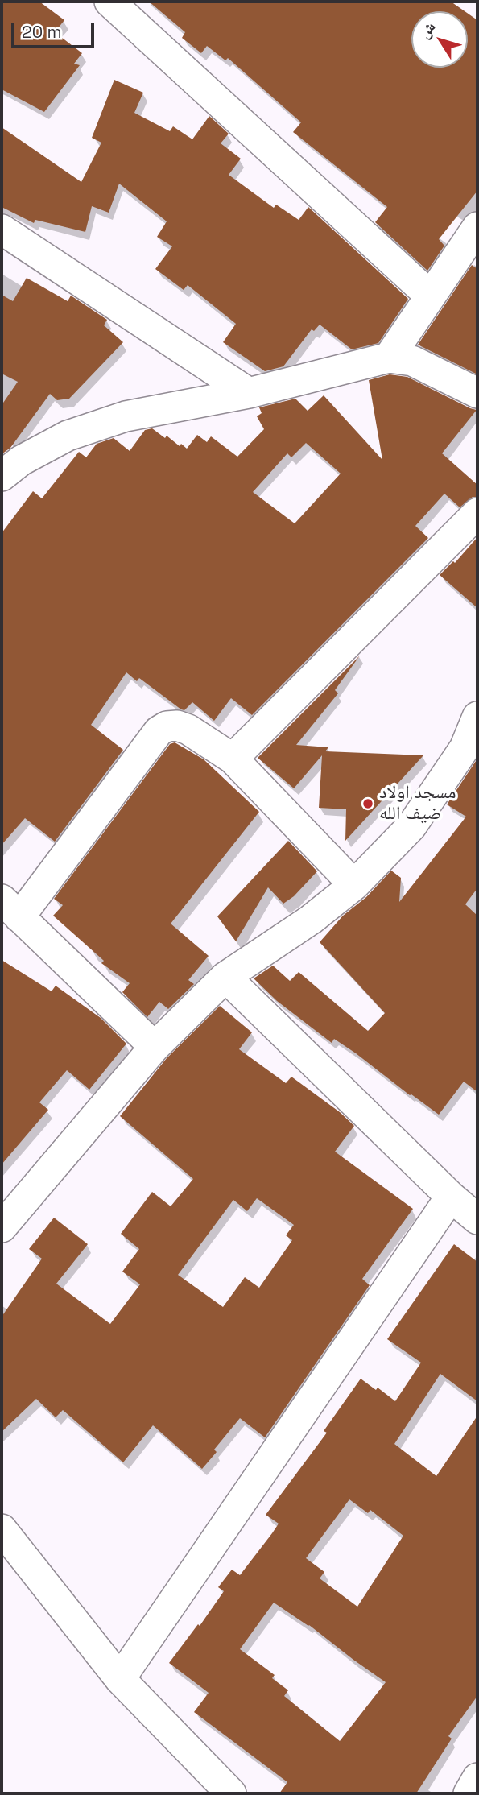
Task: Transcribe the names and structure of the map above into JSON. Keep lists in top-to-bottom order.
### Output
{
  "places": ["مسجد اولاد ضيف الله"],
  "scale_bar": "20 m",
  "north": "top left"
}
